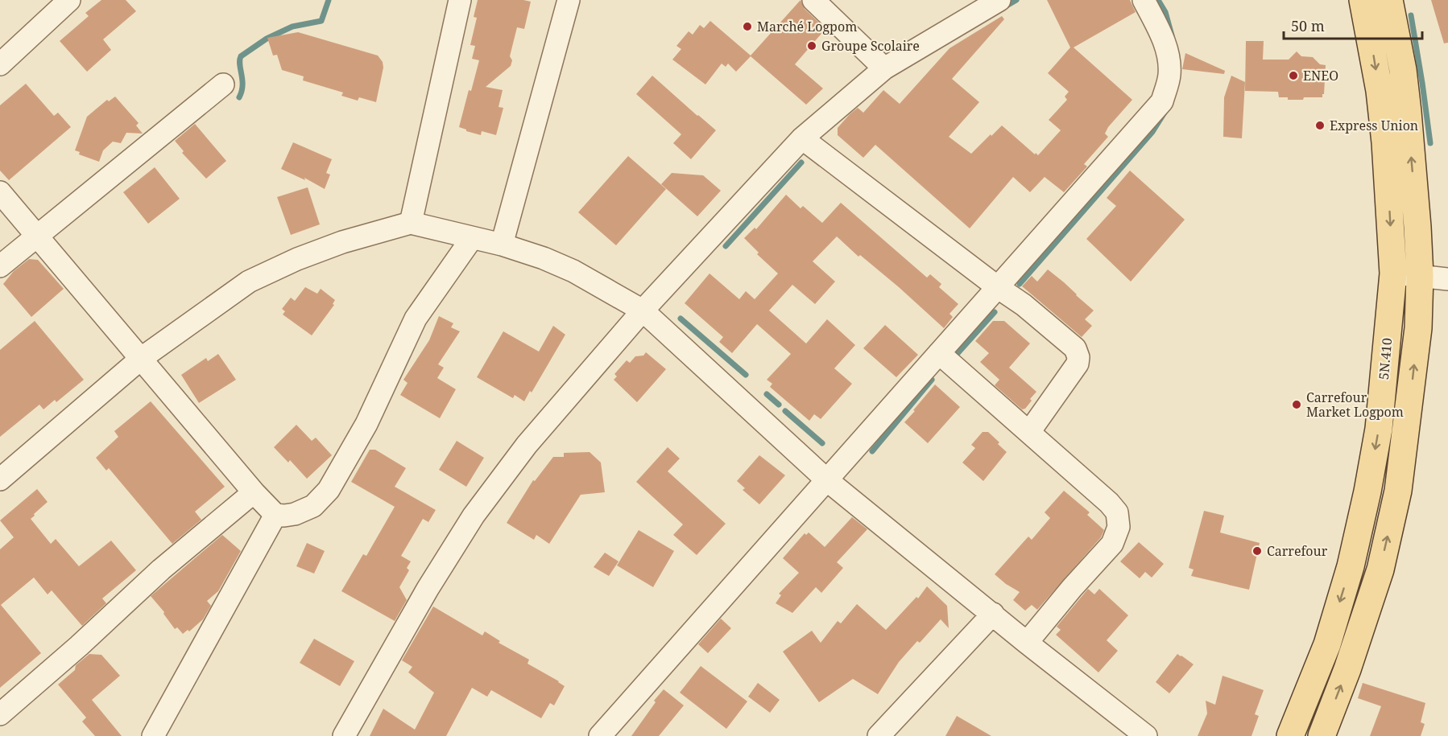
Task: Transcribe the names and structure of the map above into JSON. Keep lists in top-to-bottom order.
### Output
{
  "streets": {
    "main road": ["5N.410"]
  },
  "places": [
    "Marché Logpom",
    "Groupe Scolaire",
    "ENEO",
    "Express Union",
    "Carrefour Market Logpom",
    "Carrefour"
  ],
  "scale_bar": "50 m"
}
